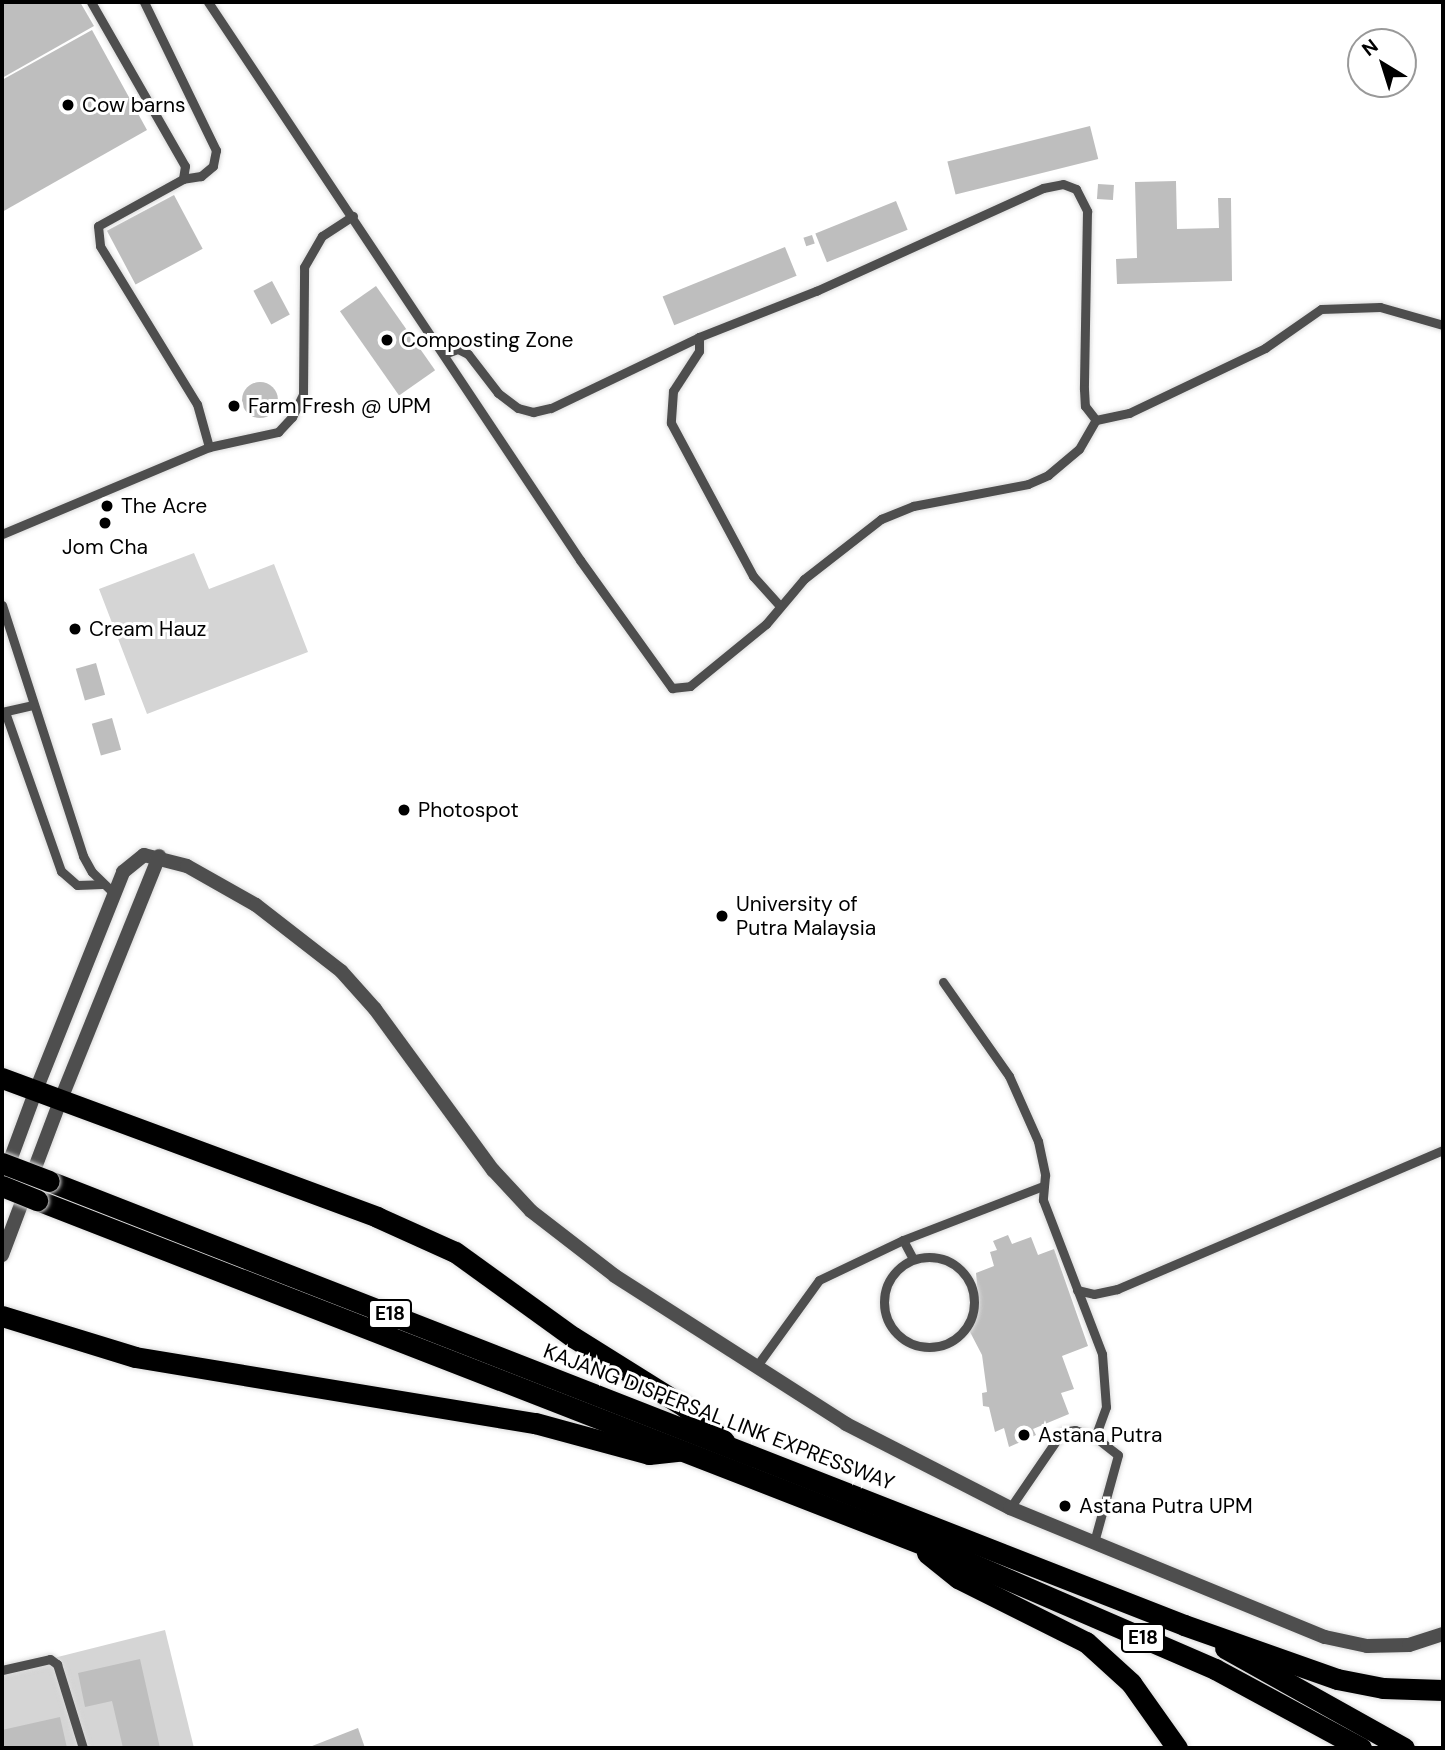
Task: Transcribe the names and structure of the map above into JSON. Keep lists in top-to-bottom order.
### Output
{
  "streets": {
    "highway": ["E18", "KAJANG DISPERSAL LINK EXPRESSWAY"]
  },
  "places": [
    "Cow barns",
    "Composting Zone",
    "Farm Fresh @ UPM",
    "The Acre",
    "Jom Cha",
    "Cream Hauz",
    "Photospot",
    "University of Putra Malaysia",
    "Astana Putra",
    "Astana Putra UPM"
  ],
  "north": "top left"
}
